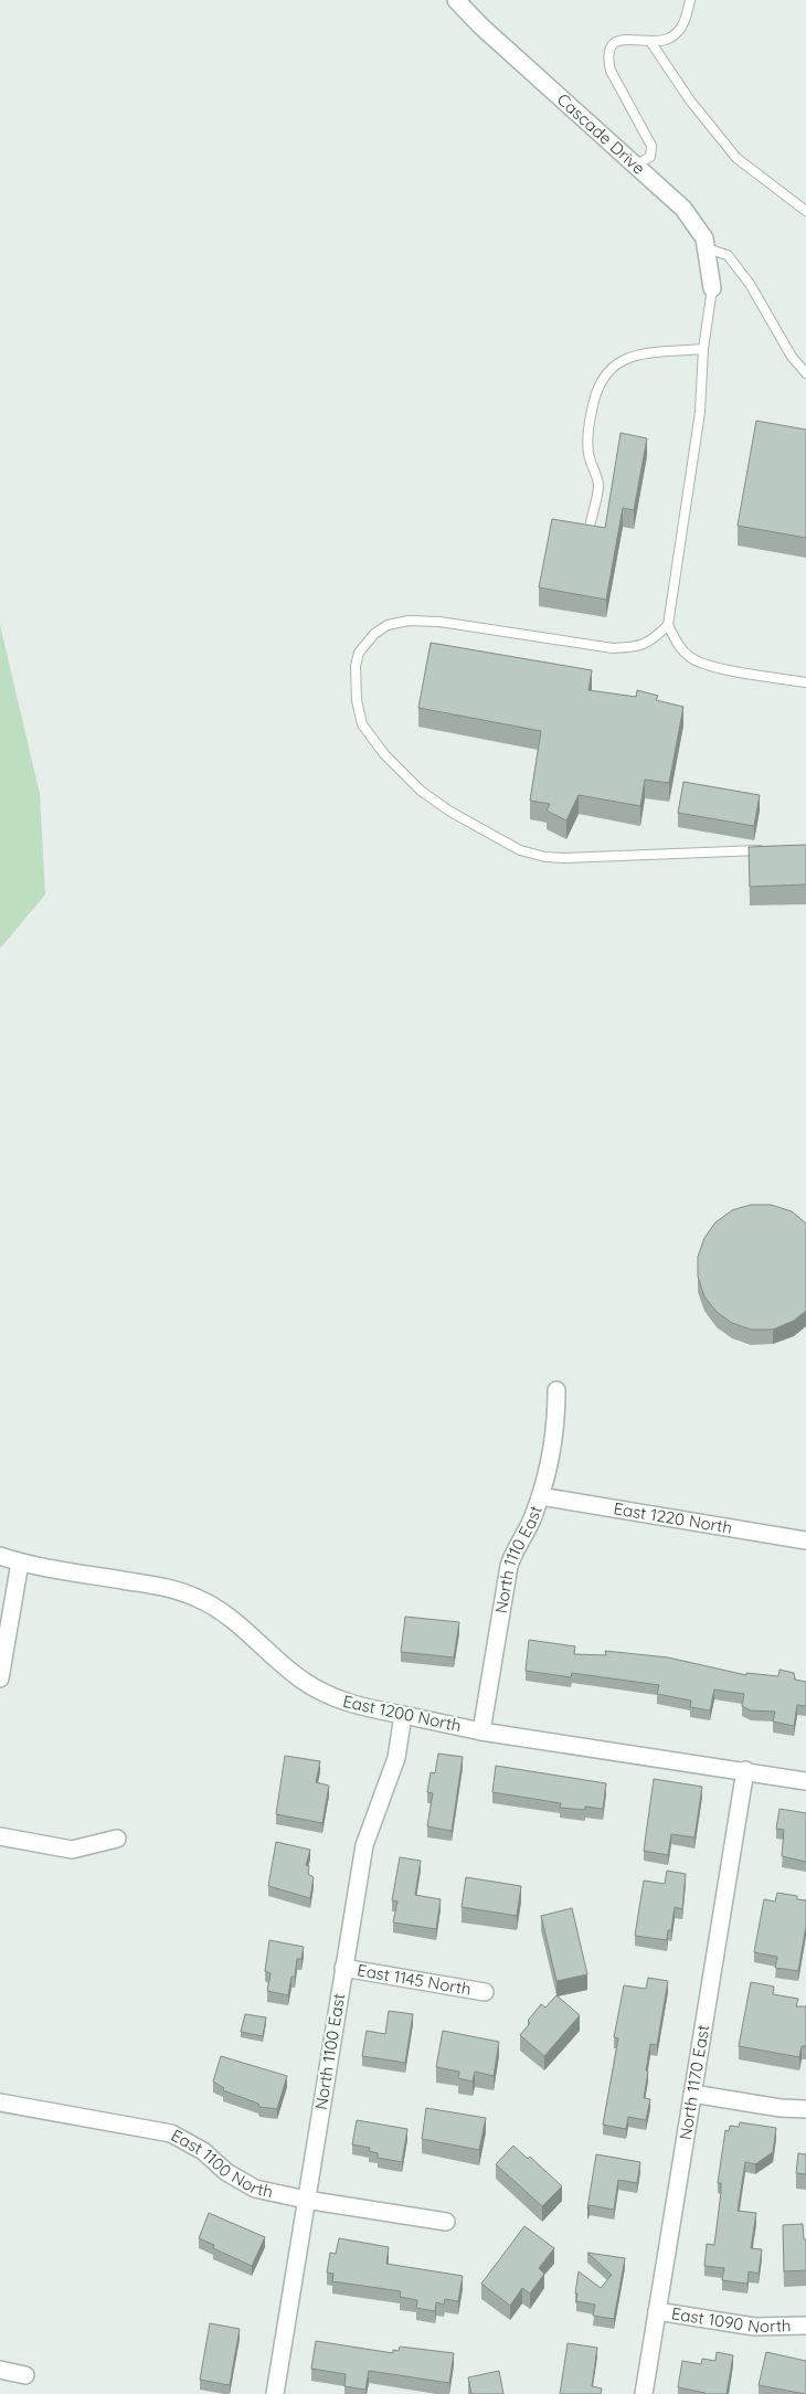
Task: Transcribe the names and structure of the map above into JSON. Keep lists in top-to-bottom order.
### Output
{
  "streets": {
    "street": [
      "Cascade Drive",
      "East 1220 North",
      "North 1110 East",
      "East 1200 North",
      "East 1145 North",
      "North 1100 East",
      "North 1170 East",
      "East 1100 North",
      "East 1090 North"
    ]
  },
  "crossings": [
    ["East 1220 North", "North 1110 East"],
    ["North 1110 East", "East 1200 North"],
    ["East 1200 North", "North 1100 East"],
    ["East 1200 North", "North 1170 East"],
    ["East 1145 North", "North 1100 East"],
    ["North 1100 East", "East 1100 North"],
    ["North 1170 East", "East 1090 North"]
  ]
}
